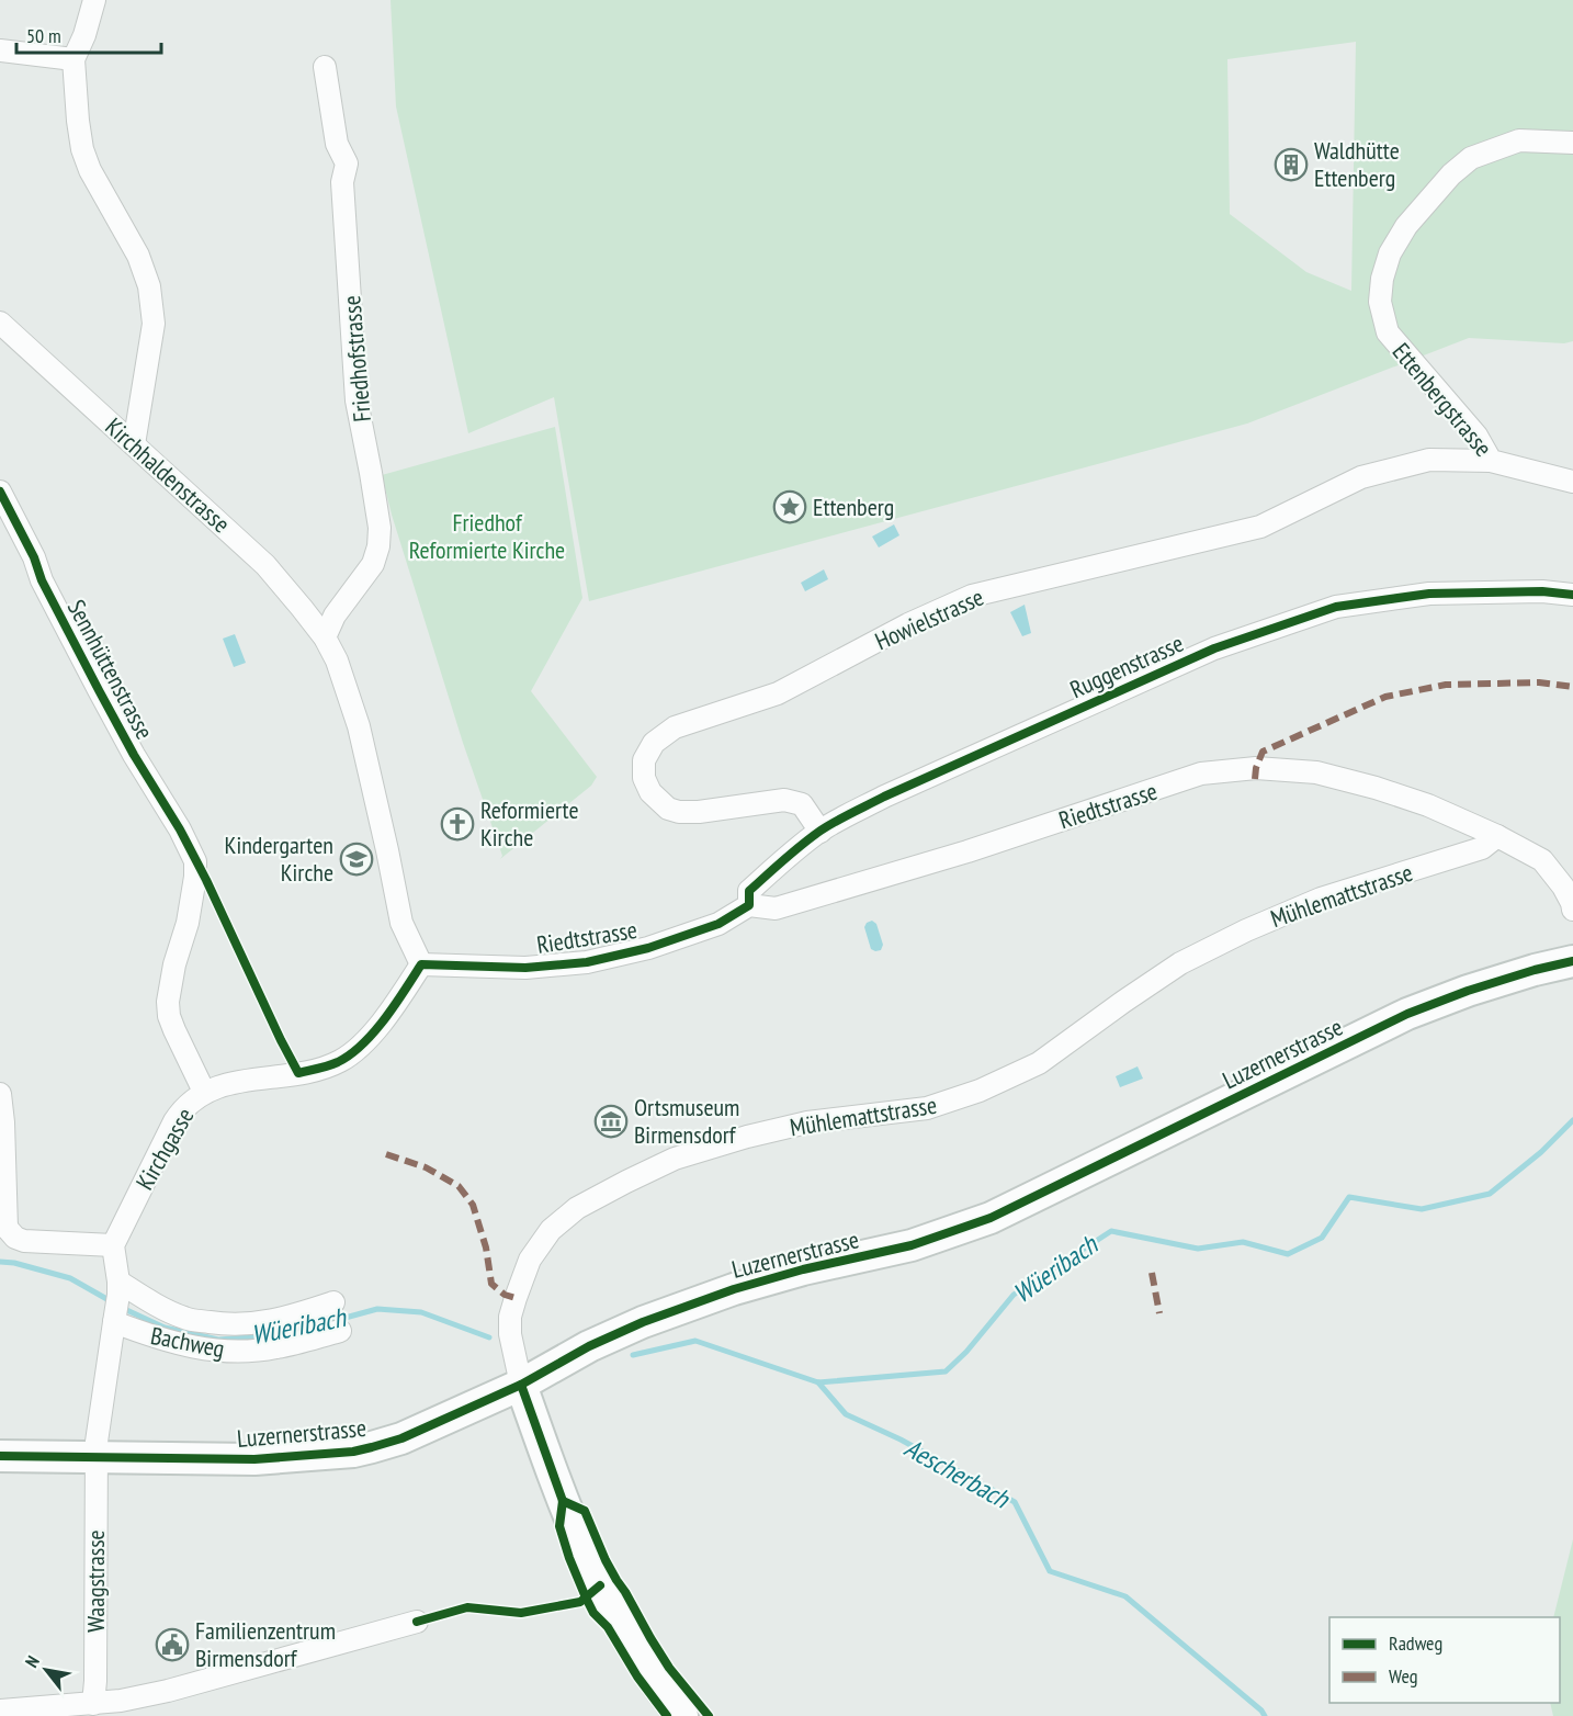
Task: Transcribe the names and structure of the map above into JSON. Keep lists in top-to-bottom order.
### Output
{
  "streets": {
    "main road": ["Luzernerstrasse"],
    "street": [
      "Friedhofstrasse",
      "Ettenbergstrasse",
      "Kirchhaldenstrasse",
      "Howielstrasse",
      "Ruggenstrasse",
      "Sennhüttenstrasse",
      "Riedtstrasse",
      "Mühlemattstrasse",
      "Kirchgasse",
      "Bachweg",
      "Waagstrasse"
    ]
  },
  "crossings": [
    ["Friedhofstrasse", "Kirchhaldenstrasse"],
    ["Ettenbergstrasse", "Howielstrasse"],
    ["Howielstrasse", "Ruggenstrasse"],
    ["Ruggenstrasse", "Riedtstrasse"],
    ["Sennhüttenstrasse", "Kirchgasse"],
    ["Riedtstrasse", "Mühlemattstrasse"],
    ["Riedtstrasse", "Kirchgasse"],
    ["Mühlemattstrasse", "Luzernerstrasse"],
    ["Luzernerstrasse", "Waagstrasse"]
  ],
  "water": ["Wüeribach", "Aescherbach"],
  "parks": ["Friedhof Reformierte Kirche"],
  "places": {
    "building": ["Waldhütte Ettenberg"],
    "place": ["Ettenberg"],
    "church": ["Reformierte Kirche"],
    "school or university": ["Kindergarten Kirche"],
    "museum": ["Ortsmuseum Birmensdorf"],
    "public building": ["Familienzentrum Birmensdorf"]
  },
  "legend": ["Radweg", "Weg"],
  "scale_bar": "50 m",
  "north": "top left"
}
